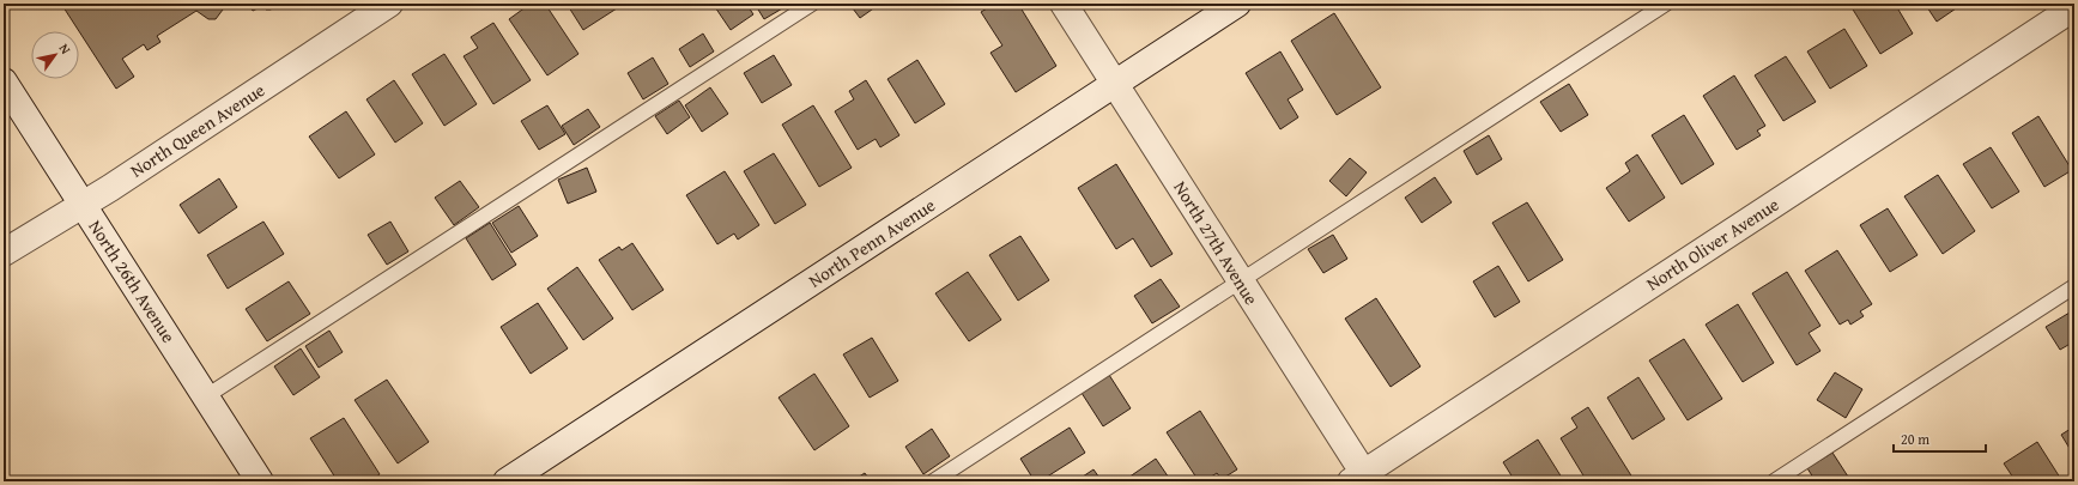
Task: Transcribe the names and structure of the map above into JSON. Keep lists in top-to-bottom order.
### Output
{
  "streets": {
    "street": [
      "North Queen Avenue",
      "North Penn Avenue",
      "North 27th Avenue",
      "North Oliver Avenue",
      "North 26th Avenue"
    ]
  },
  "crossings": [
    ["North Queen Avenue", "North 26th Avenue"],
    ["North Penn Avenue", "North 27th Avenue"],
    ["North 27th Avenue", "North Oliver Avenue"]
  ],
  "scale_bar": "20 m",
  "north": "top right"
}
